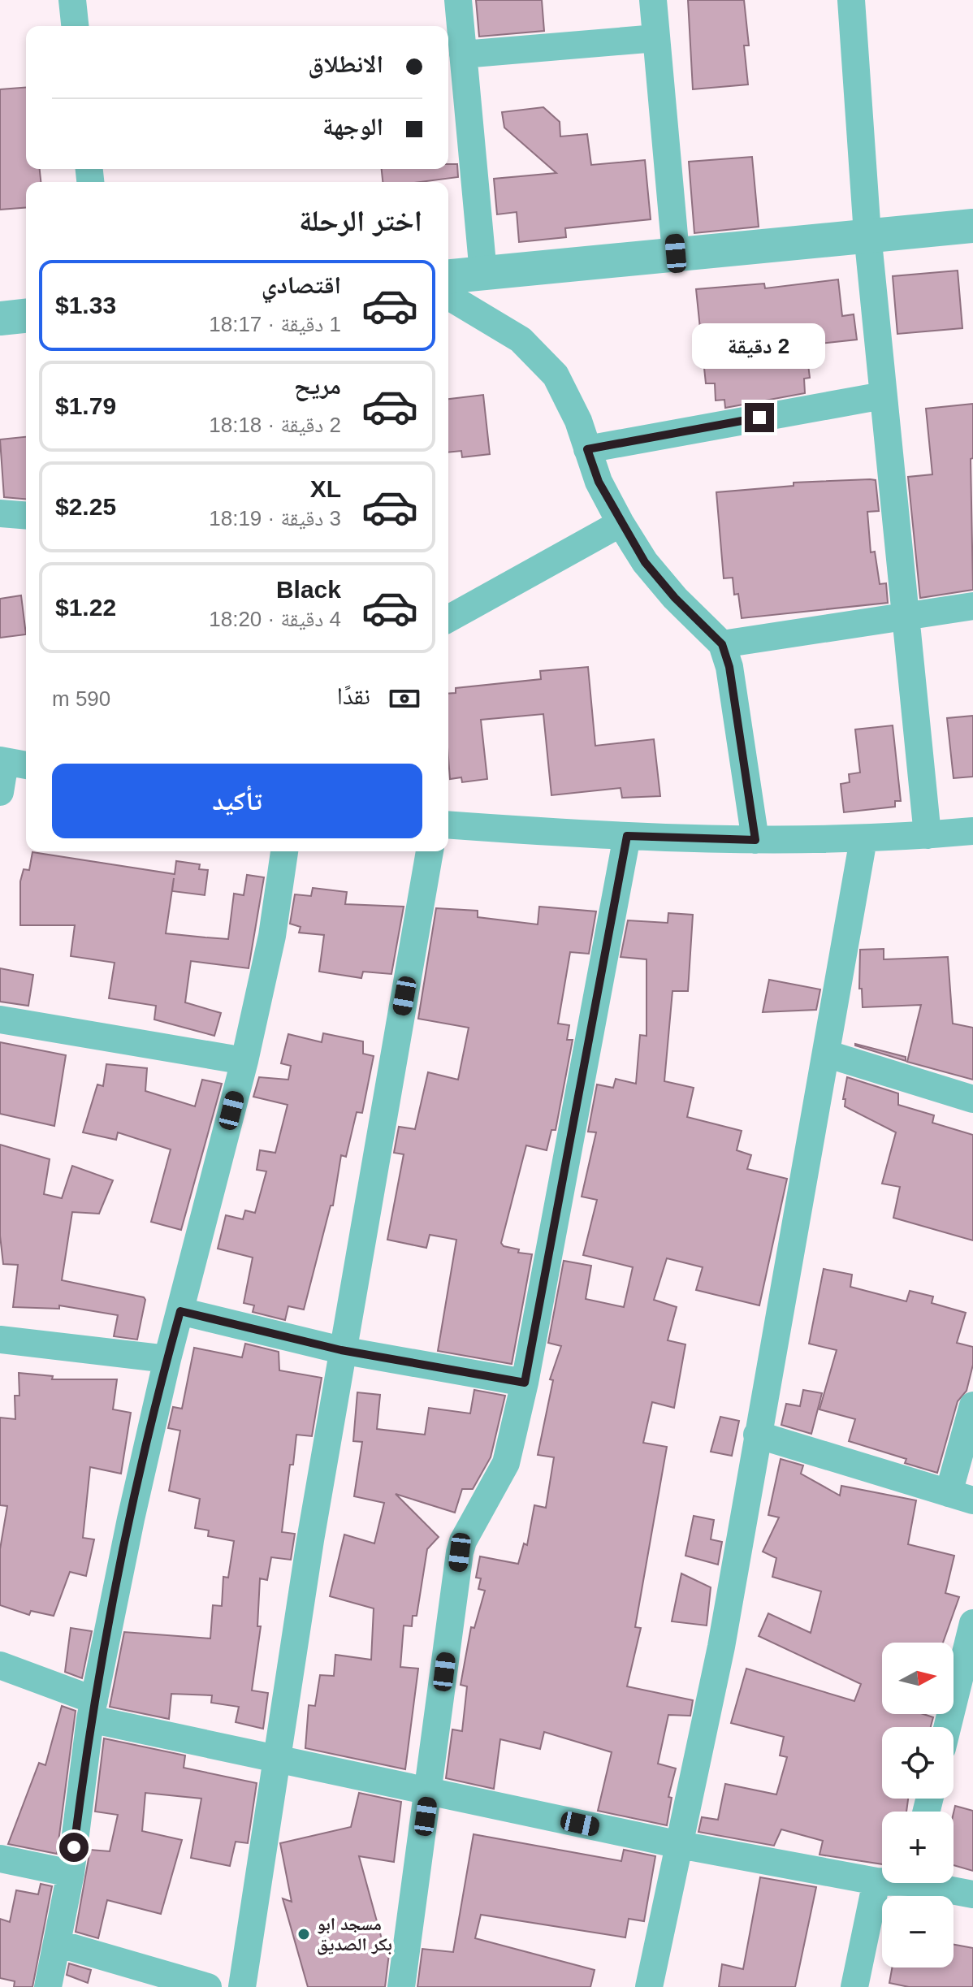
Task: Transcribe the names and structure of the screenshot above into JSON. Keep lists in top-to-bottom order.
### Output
{
  "places": ["مسجد ابو بكر الصديق"],
  "north": "right",
  "page": {
    "banner": ["الانطلاق", "الوجهة"],
    "heading": "اختر الرحلة",
    "list": [
      {
        "name": "اقتصادي",
        "note": "1 دقيقة · 18:17",
        "value": "$1.33"
      },
      {
        "name": "مريح",
        "note": "2 دقيقة · 18:18",
        "value": "$1.79"
      },
      {
        "name": "XL",
        "note": "3 دقيقة · 18:19",
        "value": "$2.25"
      },
      {
        "name": "Black",
        "note": "4 دقيقة · 18:20",
        "value": "$1.22"
      }
    ],
    "bubble": "2 دقيقة",
    "pay": ["نقدًا", "590 m"],
    "buttons": "تأكيد",
    "map_buttons": ["+", "−"]
  }
}
